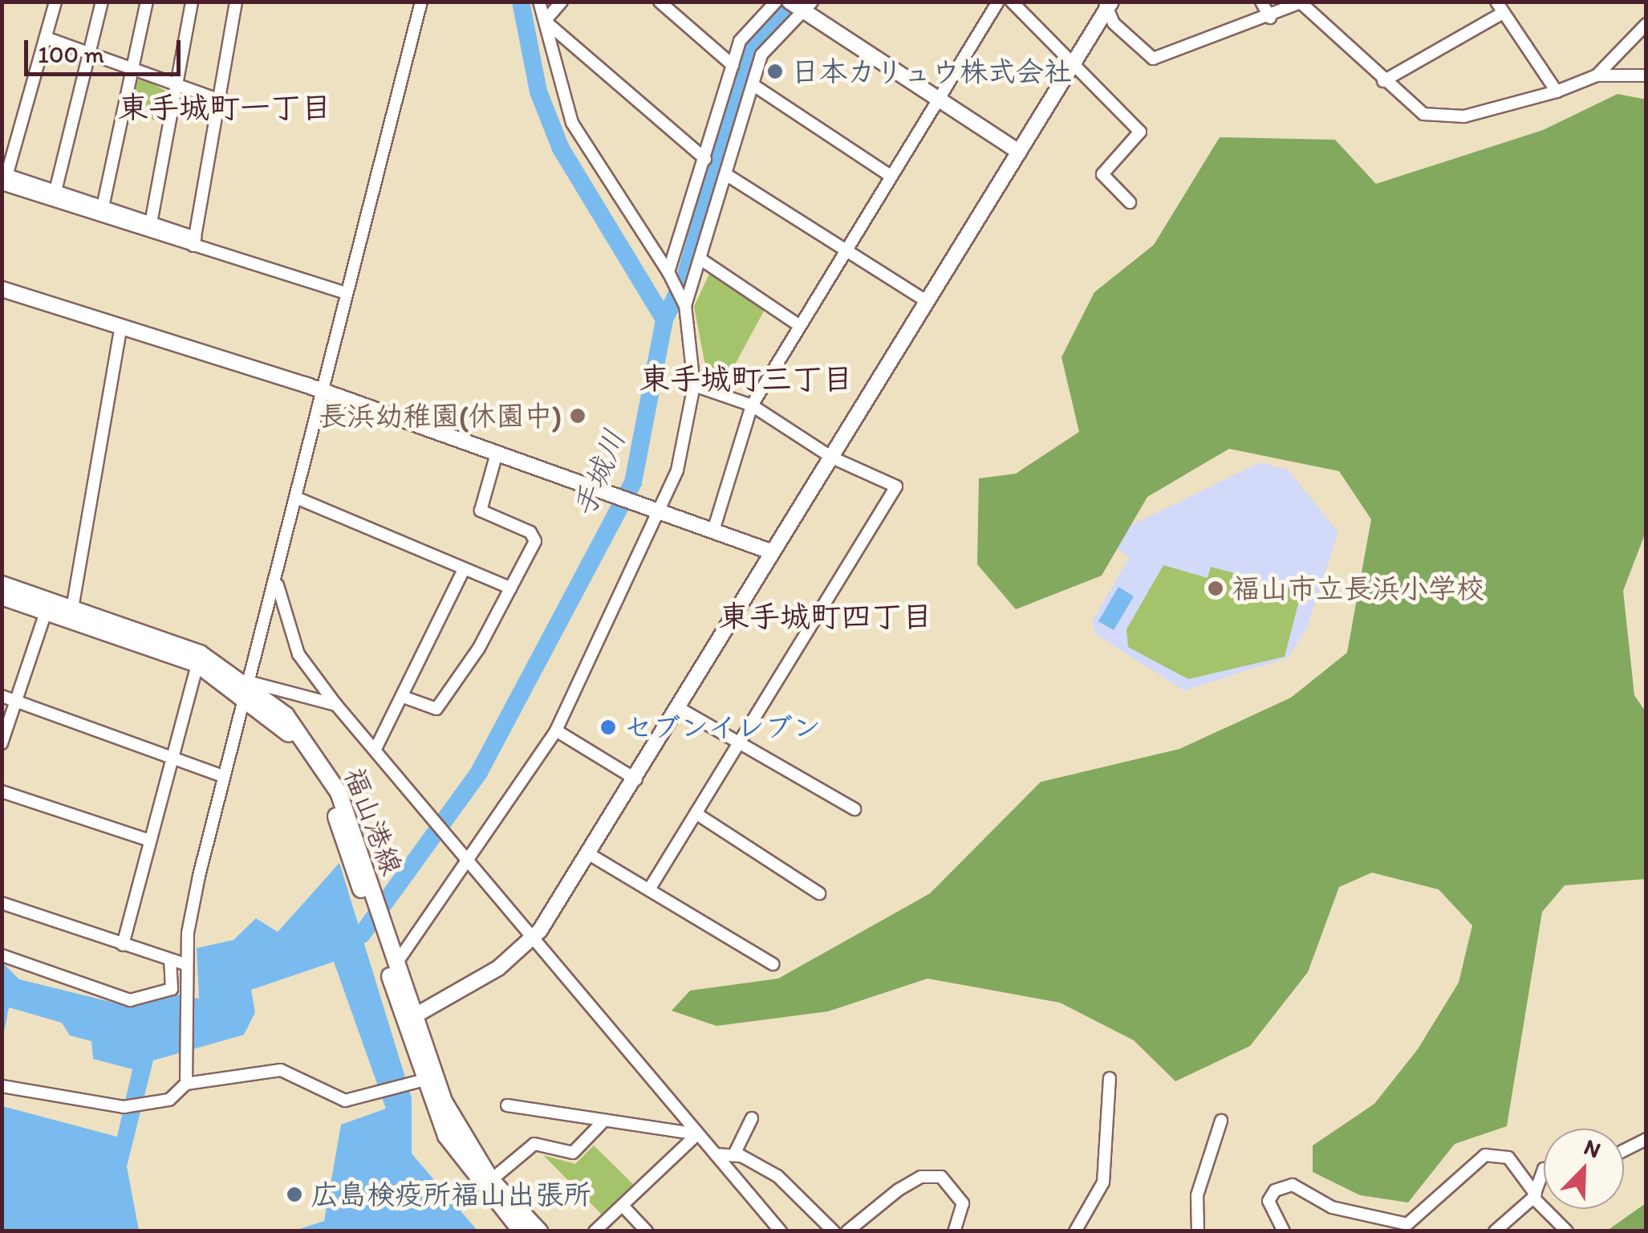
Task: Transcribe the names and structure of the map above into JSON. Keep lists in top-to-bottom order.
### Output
{
  "streets": {
    "main road": ["福山港線"]
  },
  "districts": ["東手城町一丁目", "東手城町三丁目", "東手城町四丁目"],
  "water": ["手城川"],
  "places": [
    "日本カリュウ株式会社",
    "長浜幼稚園(休園中)",
    "福山市立長浜小学校",
    "セブンイレブン",
    "広島検疫所福山出張所"
  ],
  "scale_bar": "100 m",
  "north": "top right"
}
